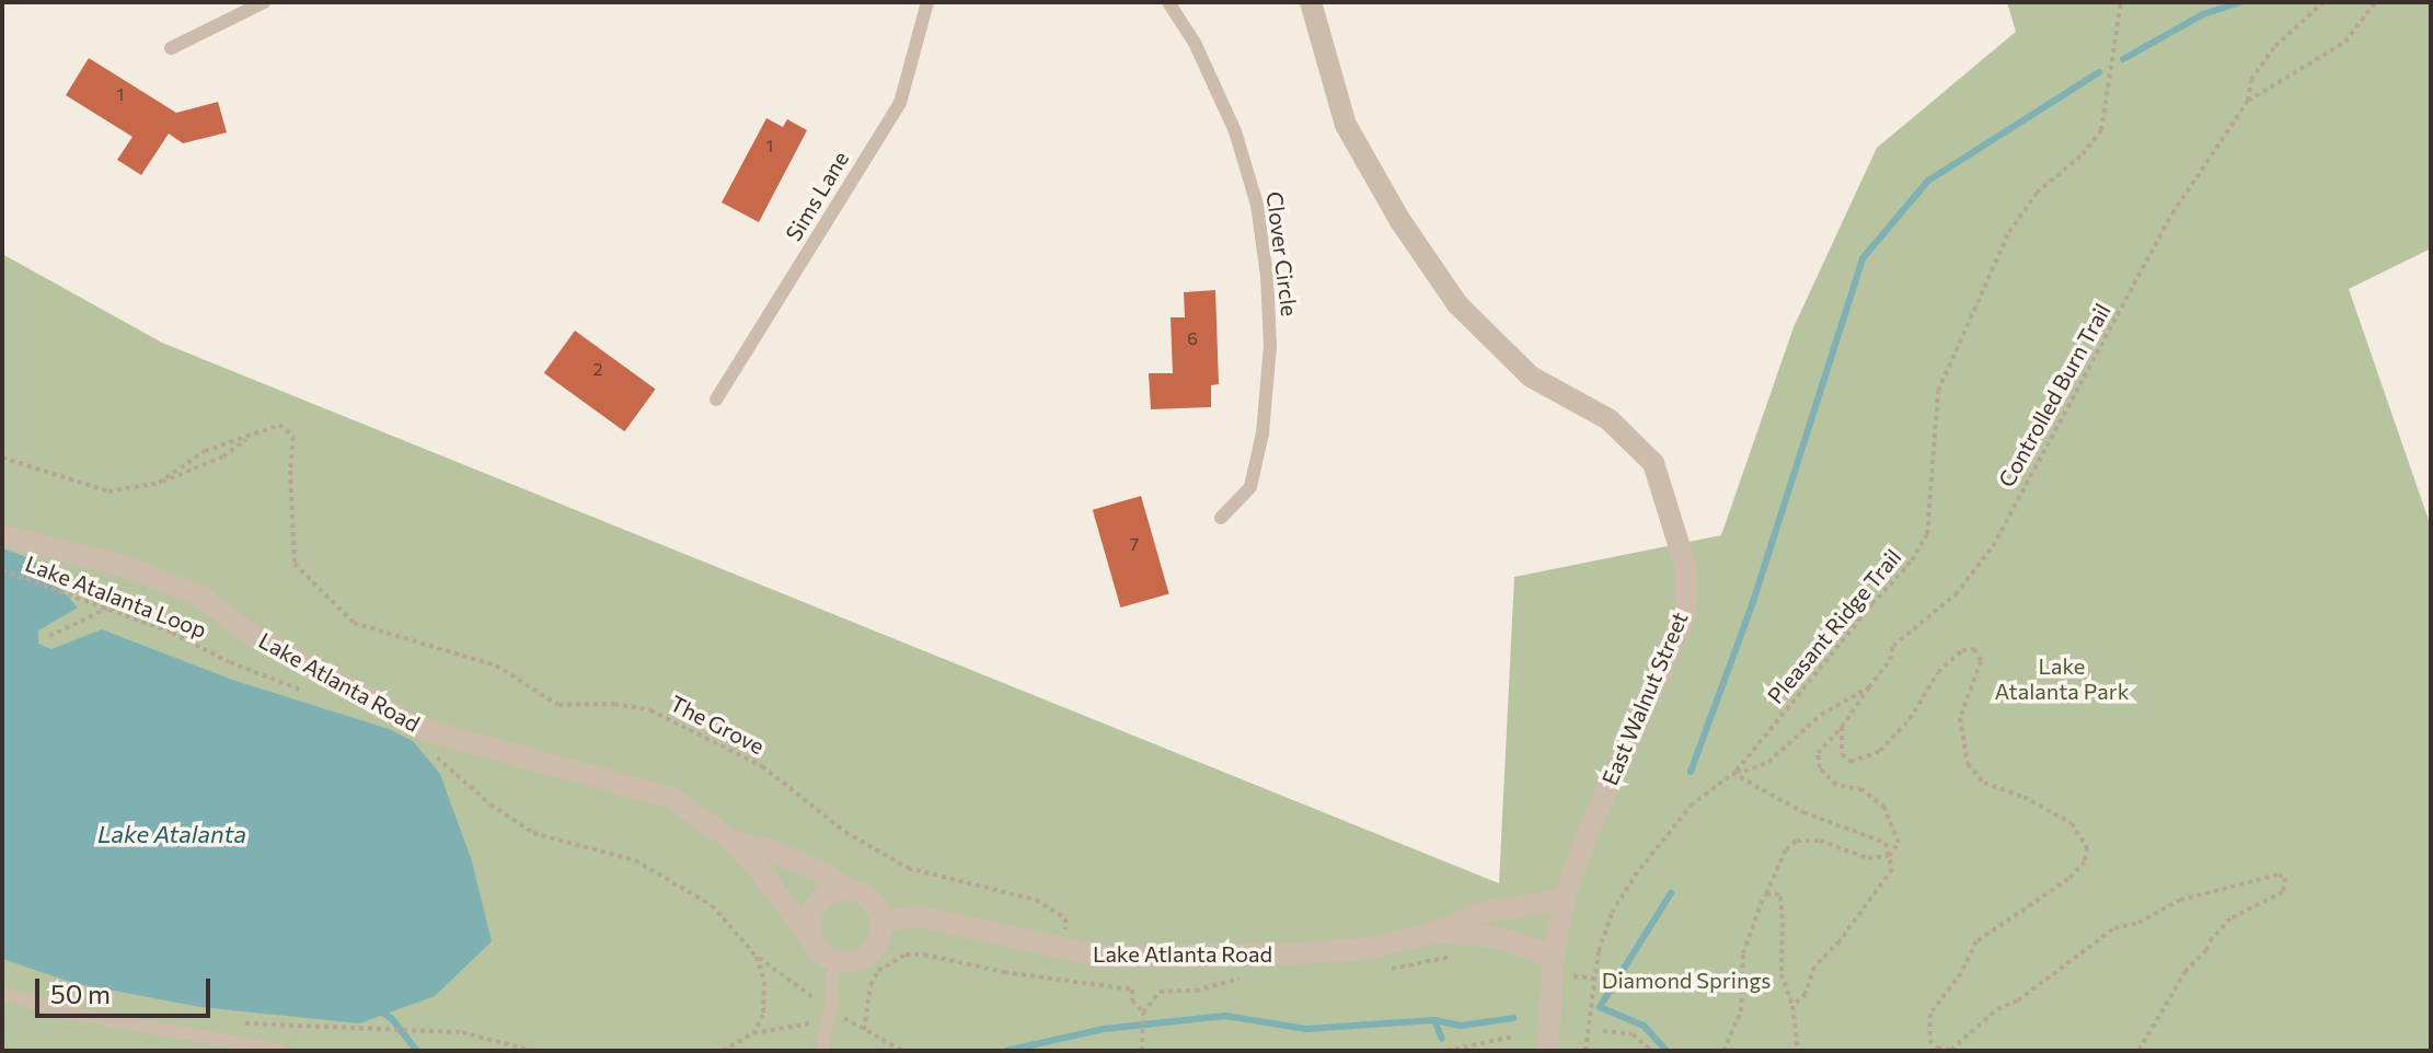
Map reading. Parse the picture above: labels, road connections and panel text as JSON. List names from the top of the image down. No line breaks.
{"streets":{"street":["Lake Atlanta Road","East Walnut Street"],"lane":["Sims Lane","Clover Circle"],"path":["Controlled Burn Trail","Lake Atalanta Loop","Pleasant Ridge Trail","The Grove"]},"crossings":[["Controlled Burn Trail","Pleasant Ridge Trail"],["Lake Atlanta Road","East Walnut Street"],["Lake Atlanta Road","The Grove"]],"water":["Lake Atalanta"],"parks":["Lake Atalanta Park","Diamond Springs"],"house_numbers":["1","1","6","2","7"],"scale_bar":"50 m"}
